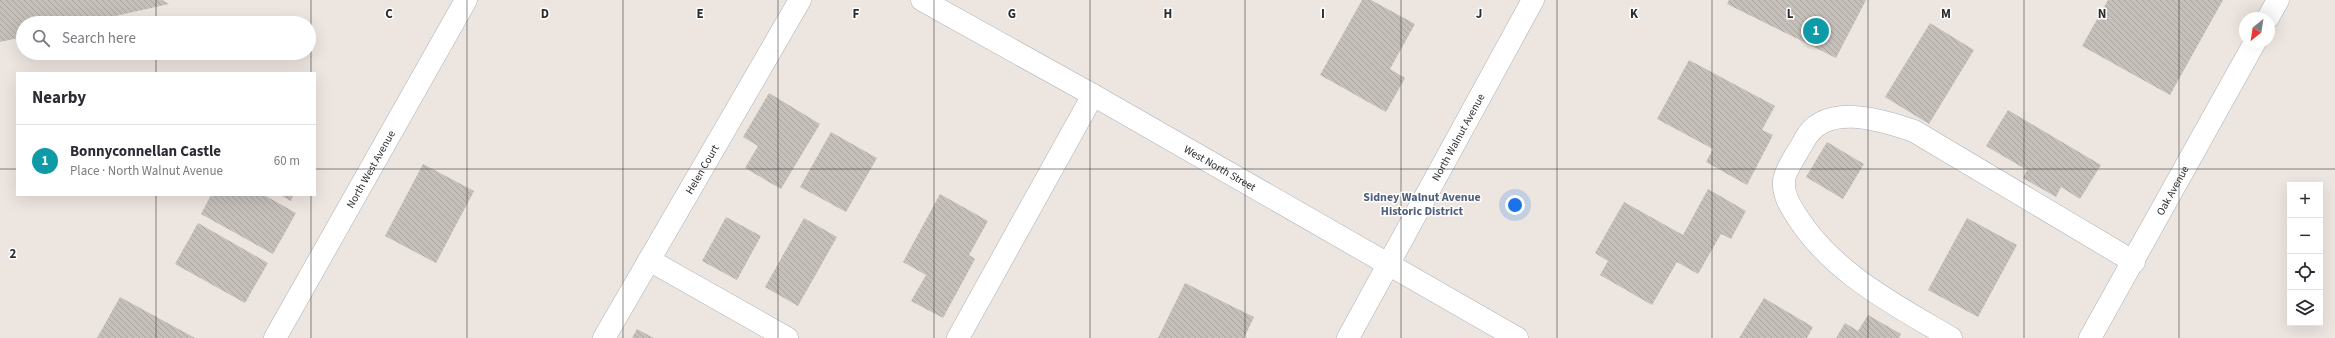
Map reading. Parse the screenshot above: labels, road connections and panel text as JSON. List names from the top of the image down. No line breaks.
{"streets":{"street":["North Walnut Avenue","West North Street","North West Avenue","Helen Court","Oak Avenue"]},"crossings":[["North Walnut Avenue","West North Street"]],"districts":["Sidney Walnut Avenue Historic District"],"north":"bottom left","page":{"pins":"1","search":"Search here","heading":"Nearby","list":[{"mark":"1","name":"Bonnyconnellan Castle","note":"Place · North Walnut Avenue","value":"60 m"}],"map_buttons":["+","−"]},"grid":{"columns":["C","D","E","F","G","H","I","J","K","L","M","N"],"rows":["2"]}}
